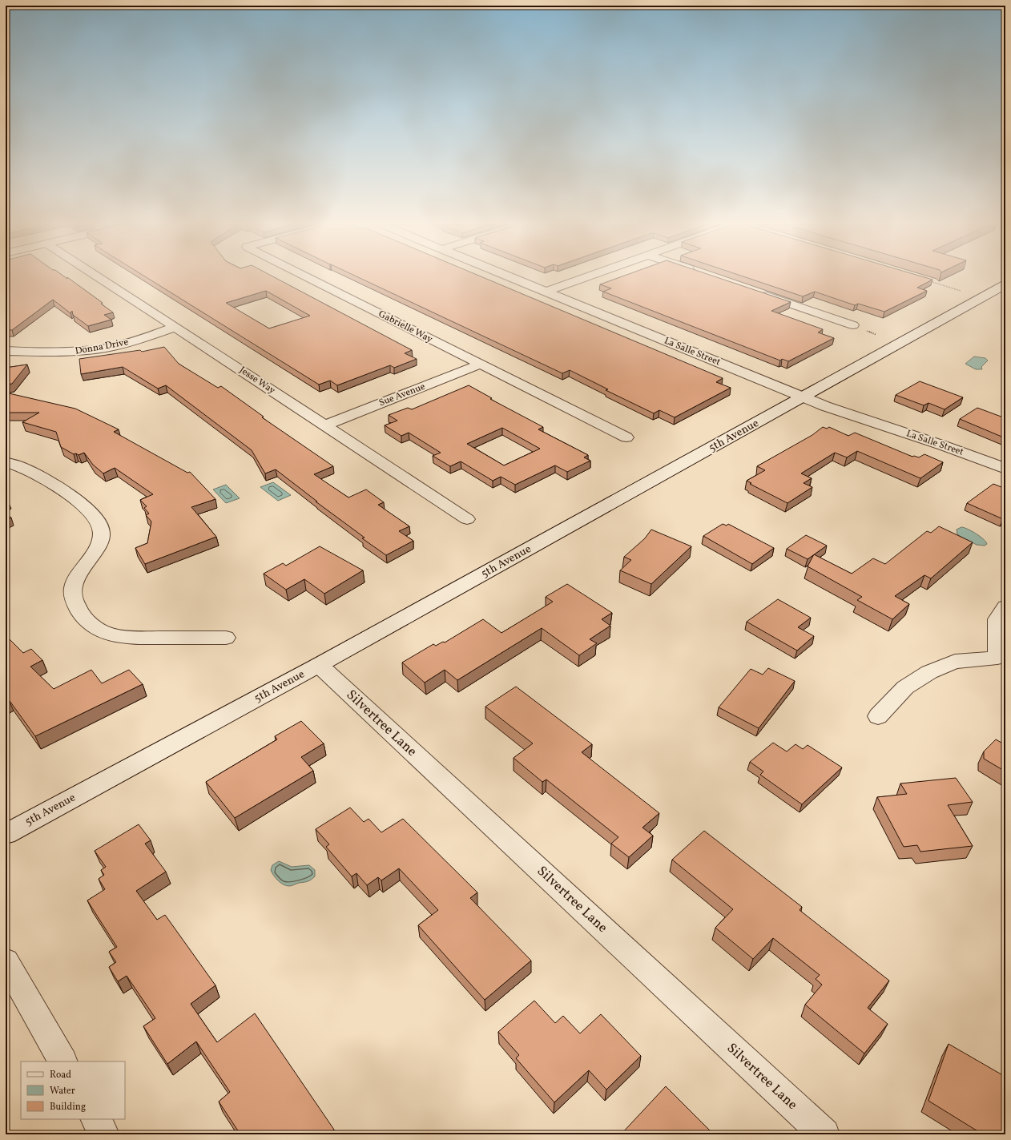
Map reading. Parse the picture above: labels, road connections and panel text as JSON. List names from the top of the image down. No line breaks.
{"streets":{"street":["Gabrielle Way","Donna Drive","La Salle Street","Jesse Way","Sue Avenue","5th Avenue","Silvertree Lane"]},"crossings":[["Gabrielle Way","Sue Avenue"],["Donna Drive","Jesse Way"],["La Salle Street","5th Avenue"],["Jesse Way","Sue Avenue"],["5th Avenue","Silvertree Lane"]],"legend":["Road","Water","Building"]}
